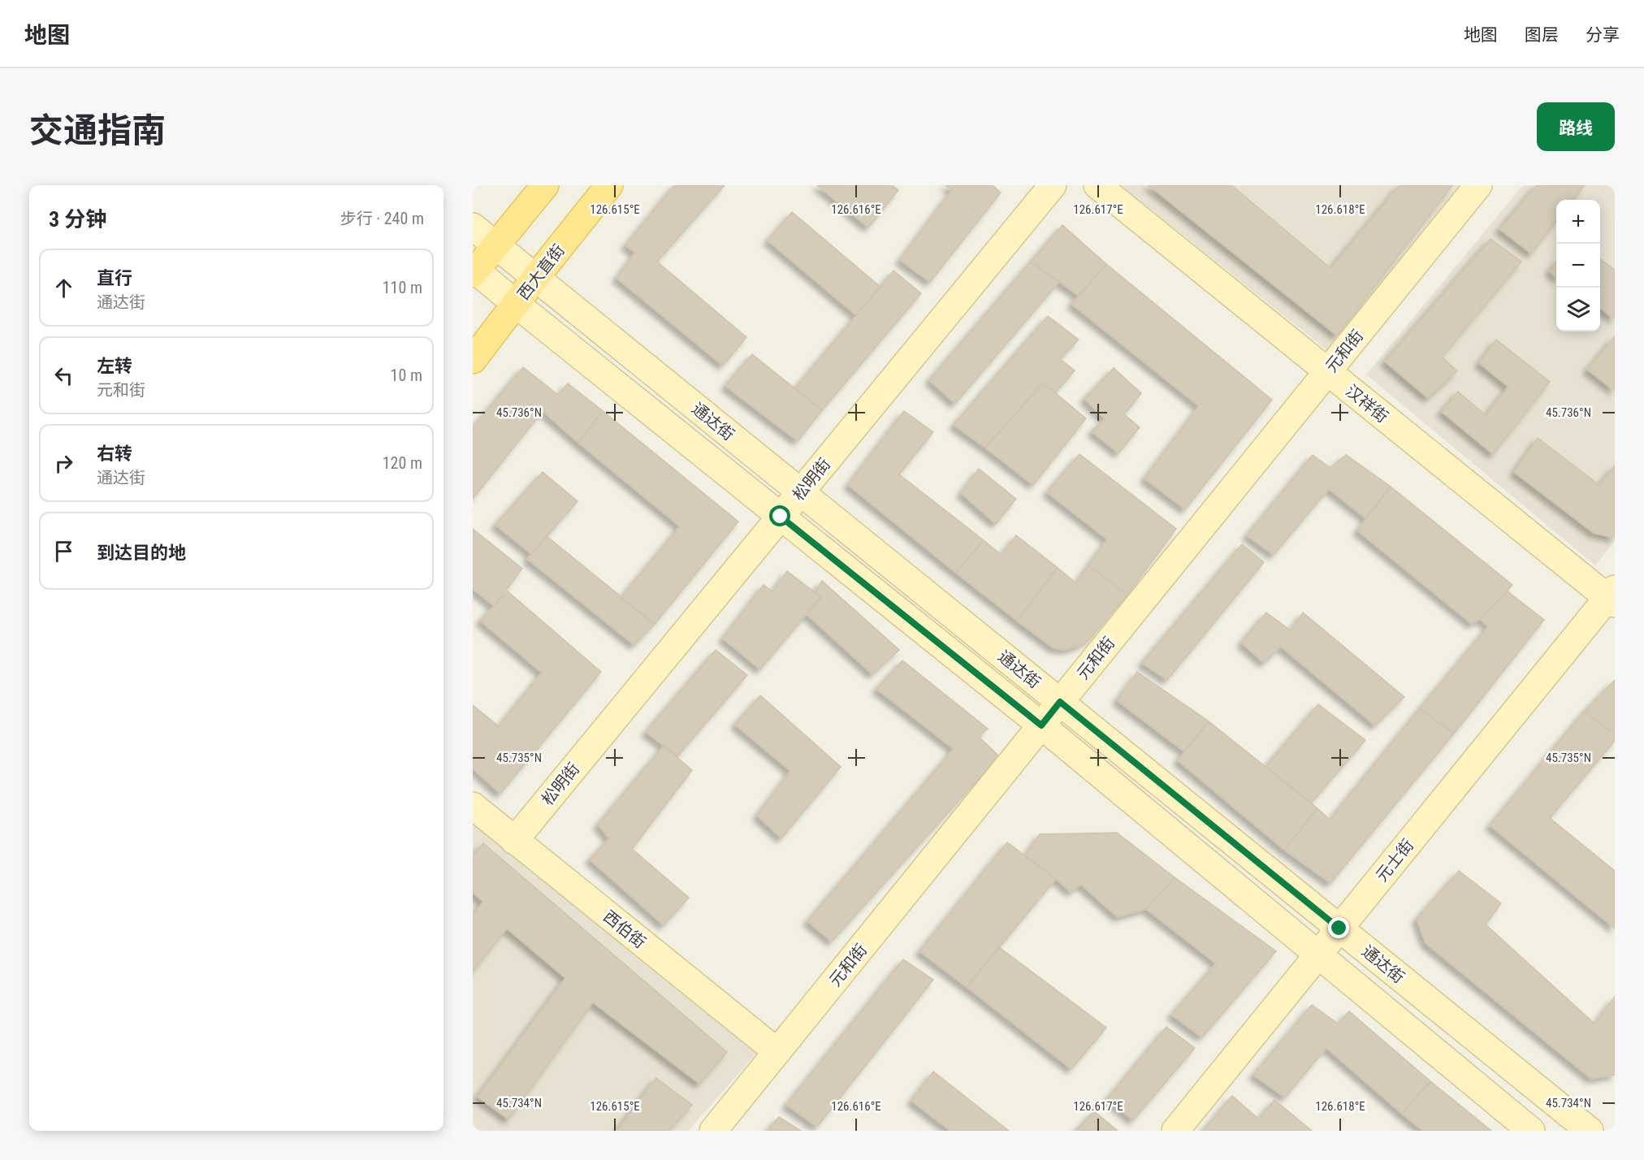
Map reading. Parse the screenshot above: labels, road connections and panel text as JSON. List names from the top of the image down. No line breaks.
{"streets":{"main road":["西大直街"],"street":["元和街","汉祥街","通达街","松明街","元士街","西伯街"]},"crossings":[["西大直街","通达街"],["元和街","汉祥街"],["元和街","通达街"],["元和街","西伯街"],["汉祥街","元士街"],["通达街","松明街"],["通达街","元士街"],["松明街","西伯街"]],"page":{"header":"地图","nav":["地图","图层","分享"],"title":"交通指南","buttons":"路线","heading":["3 分钟","步行 · 240 m"],"map_buttons":["+","−"],"list":[["直行","通达街","110 m"],["左转","元和街","10 m"],["右转","通达街","120 m"],"到达目的地"]},"coordinates":["126.615°E","126.616°E","126.617°E","126.618°E","45.736°N","45.735°N","45.734°N"]}
